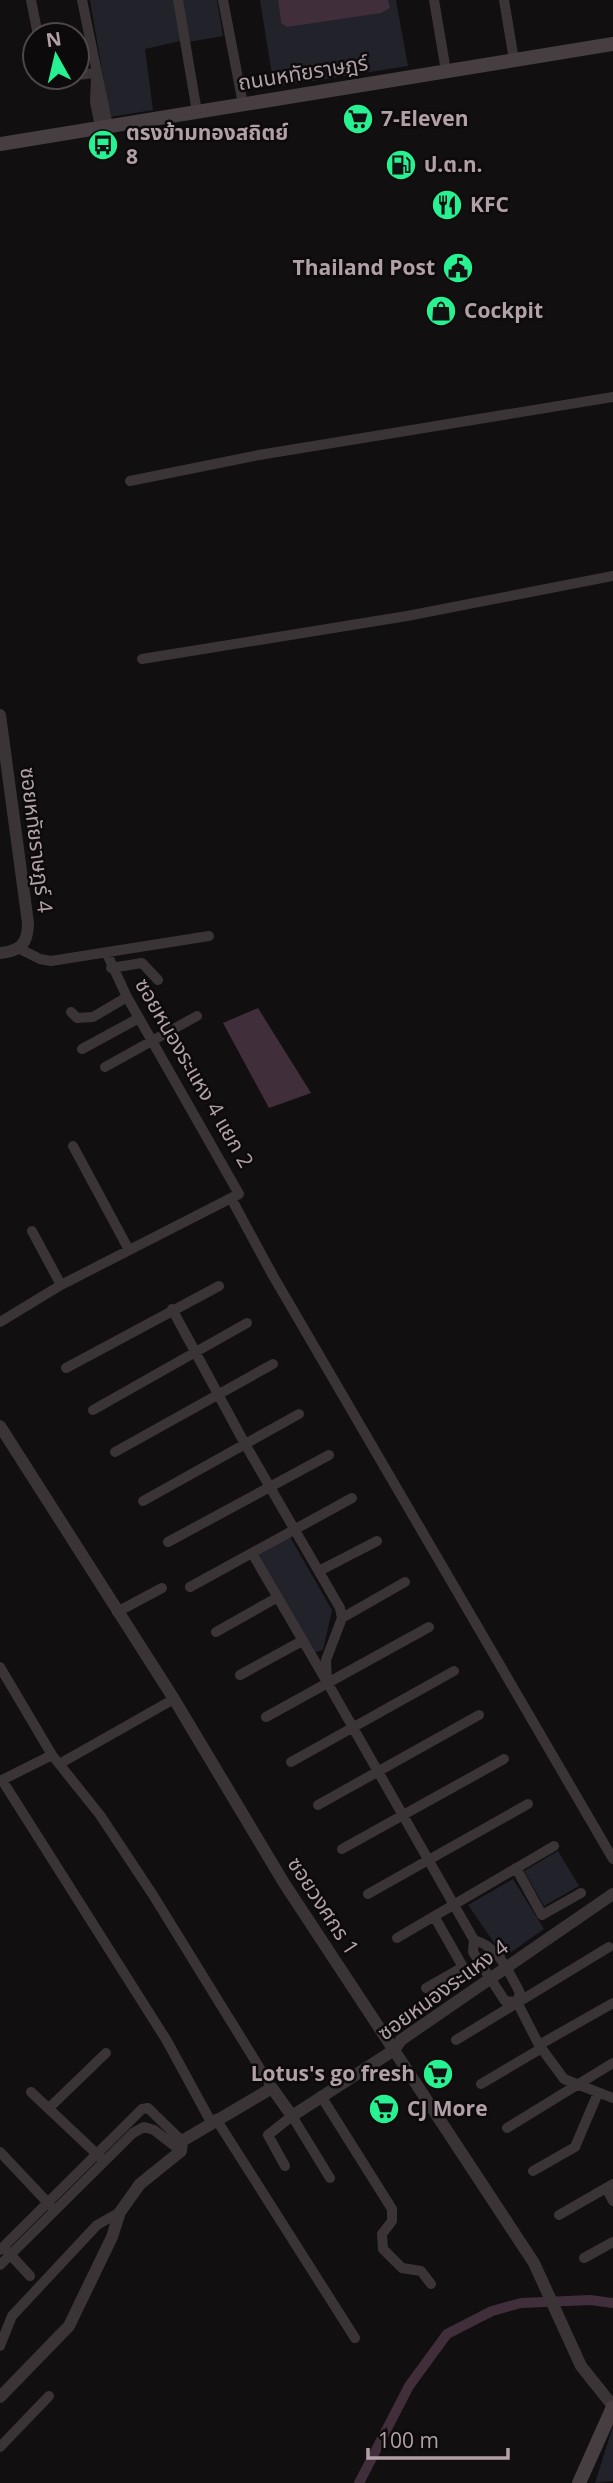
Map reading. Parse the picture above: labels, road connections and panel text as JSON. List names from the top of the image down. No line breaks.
{"streets":{"main road":["ถนนหทัยราษฎร์"],"street":["ซอยหทัยราษฎร์ 4","ซอยหนองระแหง 4 แยก 2","ซอยวงศกร 1","ซอยหนองระแหง 4"]},"crossings":[["ซอยหทัยราษฎร์ 4","ซอยหนองระแหง 4 แยก 2"],["ซอยวงศกร 1","ซอยหนองระแหง 4"]],"places":{"supermarket":["7-Eleven","Lotus's go fresh","CJ More"],"bus stop":["ตรงข้ามทองสถิตย์ 8"],"fuel station":["ป.ต.ท."],"restaurant":["KFC"],"public building":["Thailand Post"],"shop":["Cockpit"]},"scale_bar":"100 m","north":"top"}
